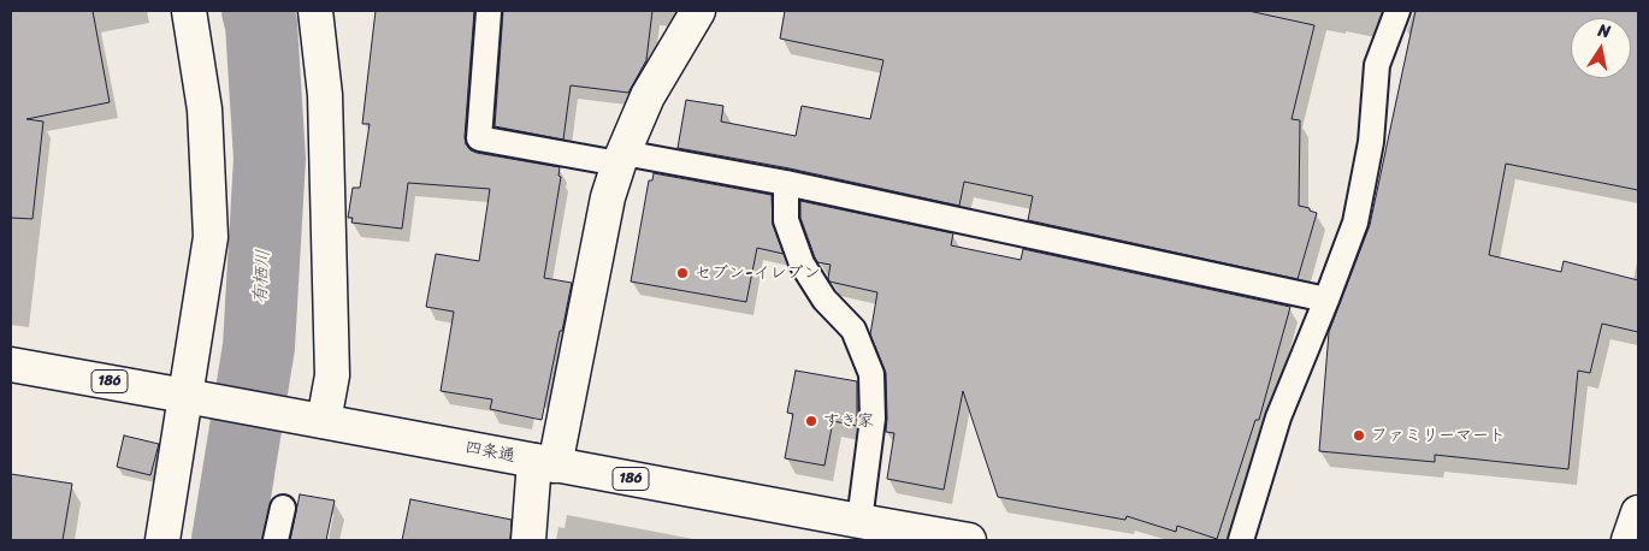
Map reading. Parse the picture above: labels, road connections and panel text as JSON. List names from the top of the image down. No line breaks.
{"streets":{"street":["186","四条通"]},"water":["有栖川"],"places":["セブン-イレブン","すき家","ファミリーマート"],"north":"top"}
